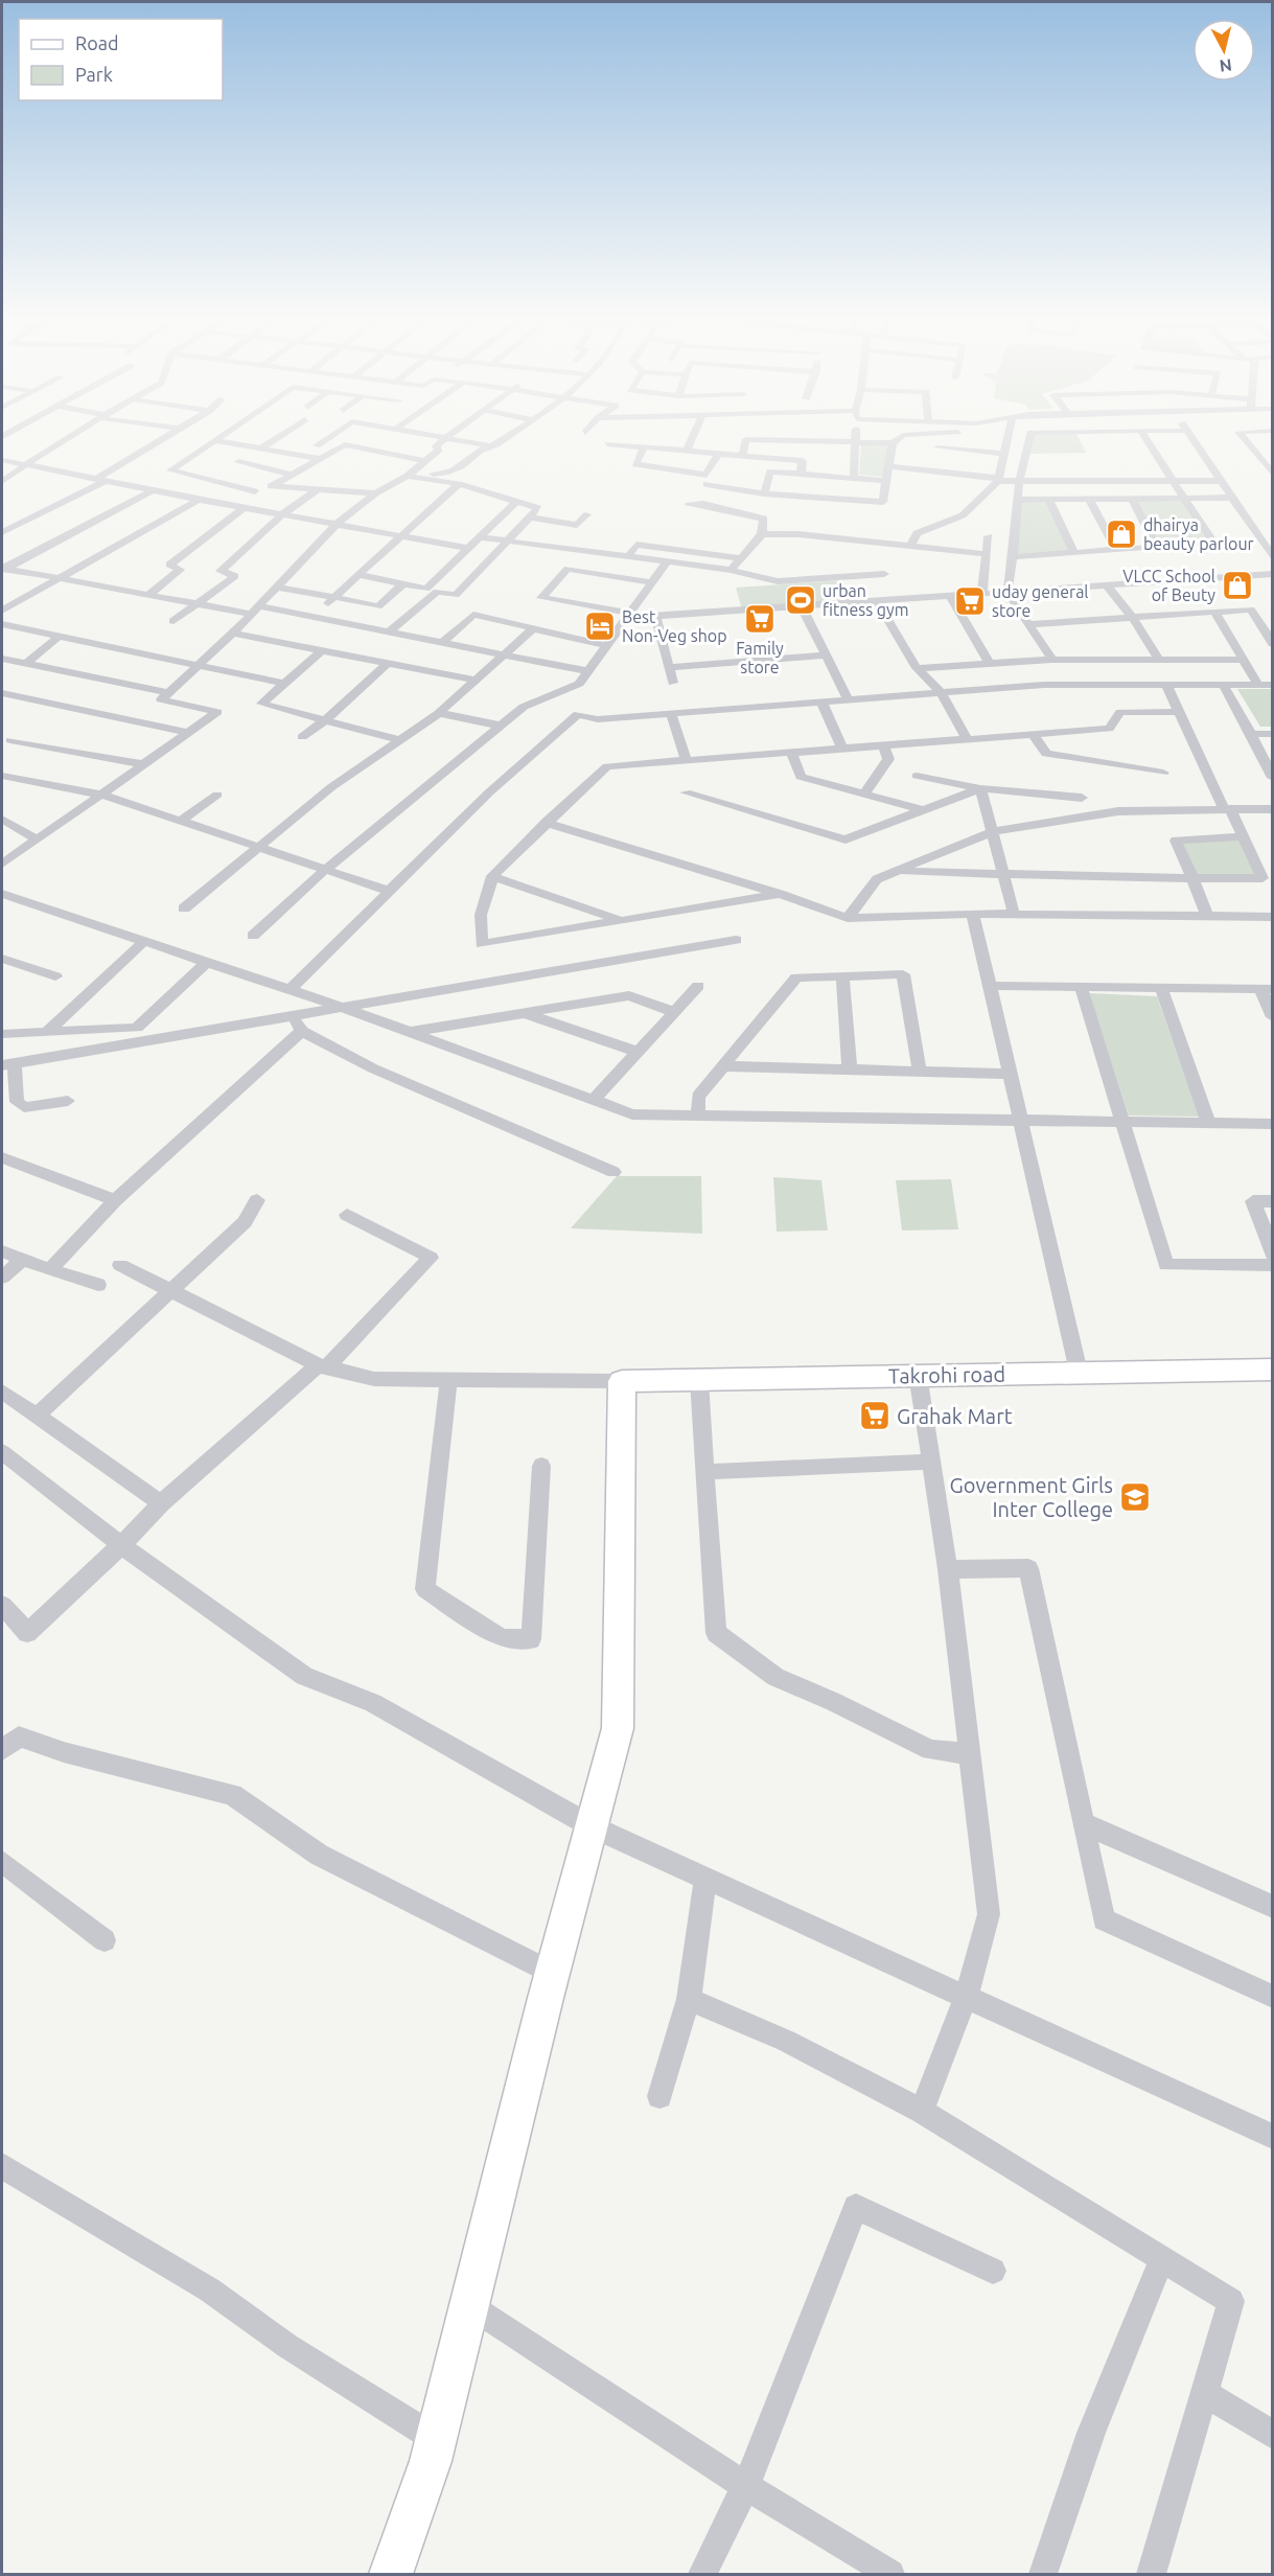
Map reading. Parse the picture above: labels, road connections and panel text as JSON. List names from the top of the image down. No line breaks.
{"streets":{"street":["Takrohi road"]},"places":{"shop":["dhairya beauty parlour","VLCC School of Beuty"],"sports":["urban fitness gym"],"supermarket":["uday general store","Family store","Grahak Mart"],"hotel":["Best Non-Veg shop"],"school or university":["Government Girls Inter College"]},"legend":["Road","Park"],"north":"bottom"}
